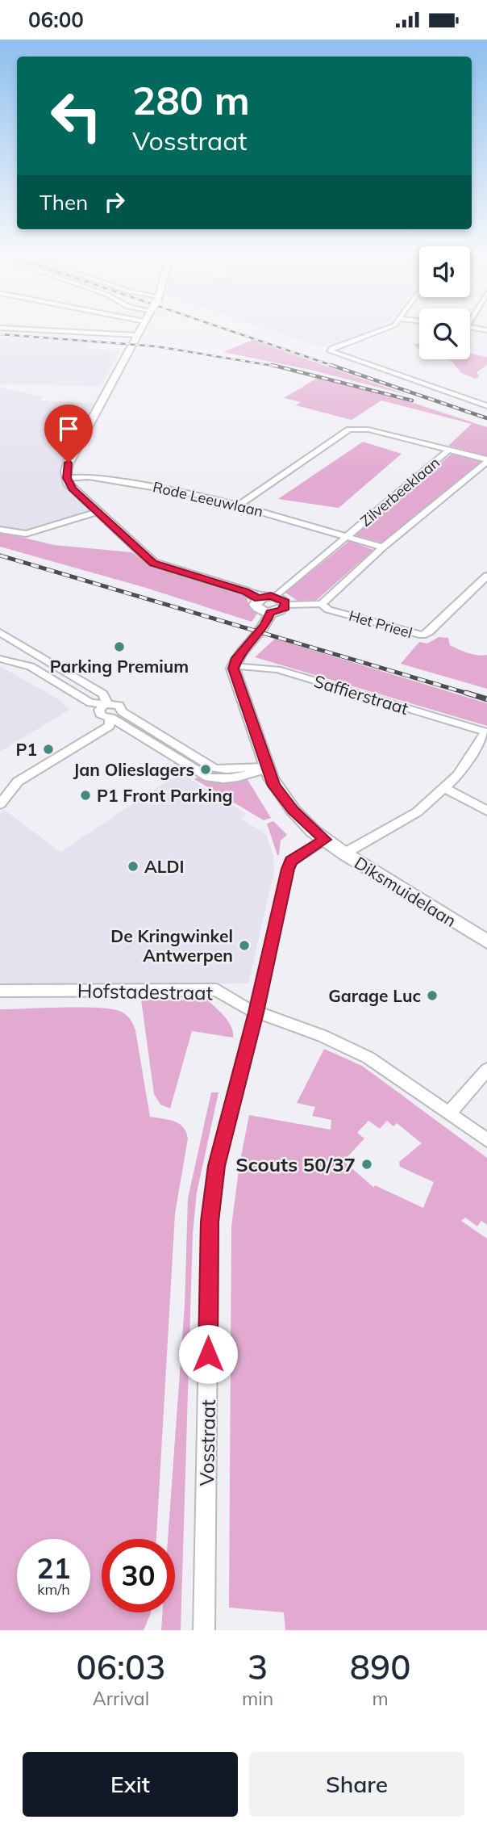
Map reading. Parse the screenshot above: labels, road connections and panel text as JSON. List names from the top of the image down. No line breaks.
{"streets":{"street":["Zilverbeeklaan","Rode Leeuwlaan","Het Prieel","Saffierstraat","Diksmuidelaan","Hofstadestraat","Vosstraat"]},"crossings":[["Zilverbeeklaan","Rode Leeuwlaan"],["Zilverbeeklaan","Het Prieel"],["Diksmuidelaan","Vosstraat"],["Hofstadestraat","Vosstraat"]],"places":["Parking Premium","P1","Jan Olieslagers","P1 Front Parking","ALDI","De Kringwinkel Antwerpen","Garage Luc","Scouts 50/37"],"page":{"status":"06:00","turn":["280 m","Vosstraat"],"then":"Then","speed":"21 km/h","limit":"30","eta":["06:03","Arrival","3","min","890","m"],"buttons":["Exit","Share"]}}
